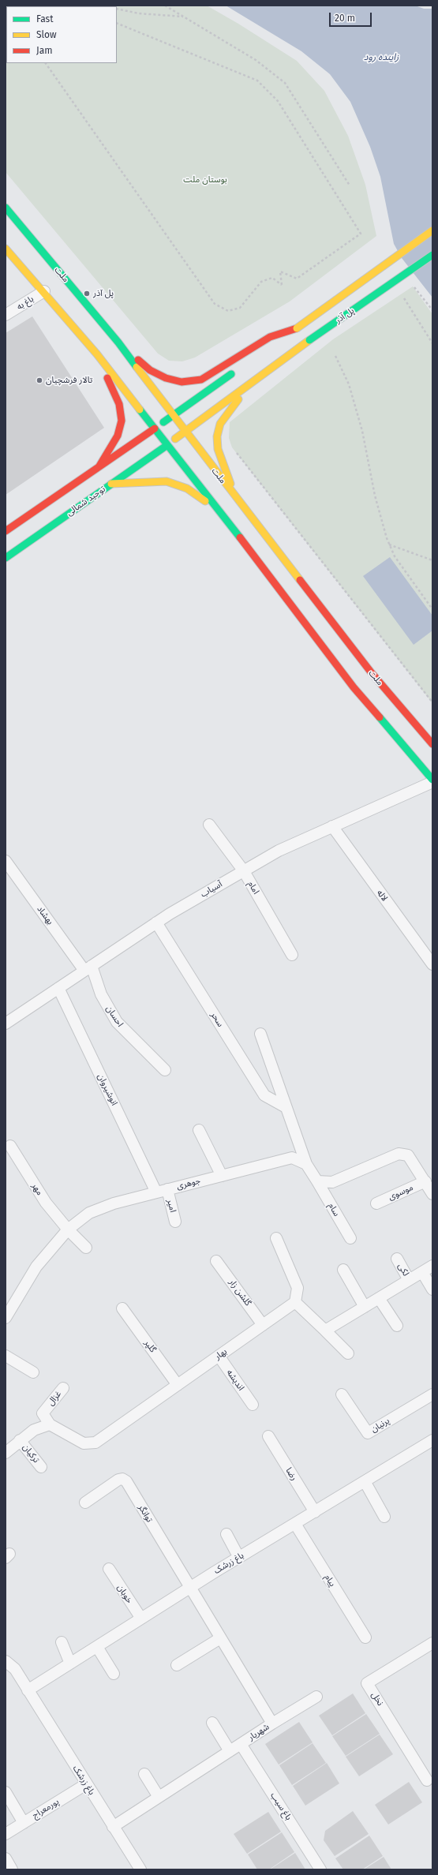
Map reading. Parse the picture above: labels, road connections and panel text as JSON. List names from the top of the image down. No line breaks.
{"streets":{"main road":["ملت","پل آذر","توحید شمالی"],"street":["باغ به","امام","آسیاب","لاله","بهشاد","احسان","سحر","انوشیروان","جوهری","مهر","موسوی","امیر","سام","لکی","گلشن زار","گلپر","بهار","اندیشه","غزال","پرنیان","ترکیان","رضا","توانگر","باغ زرشک","پیام","خوبان","نخل","شهریار","باغ سیب","پورمعراج"]},"crossings":[["ملت","پل آذر"],["پل آذر","توحید شمالی"],["امام","آسیاب"],["آسیاب","لاله"],["آسیاب","بهشاد"],["آسیاب","احسان"],["آسیاب","سحر"],["آسیاب","انوشیروان"],["بهشاد","احسان"],["انوشیروان","جوهری"],["جوهری","مهر"],["جوهری","امیر"],["گلشن زار","بهار"],["گلپر","بهار"],["بهار","اندیشه"],["بهار","غزال"],["رضا","باغ زرشک"],["توانگر","باغ زرشک"],["توانگر","شهریار"],["باغ زرشک","پیام"],["باغ زرشک","خوبان"],["باغ زرشک","شهریار"],["باغ زرشک","پورمعراج"],["شهریار","باغ سیب"]],"water":["زاینده رود"],"parks":["بوستان ملت"],"places":["پل آذر","تالار فرشچیان"],"legend":["Fast","Slow","Jam"],"scale_bar":"20 m"}
